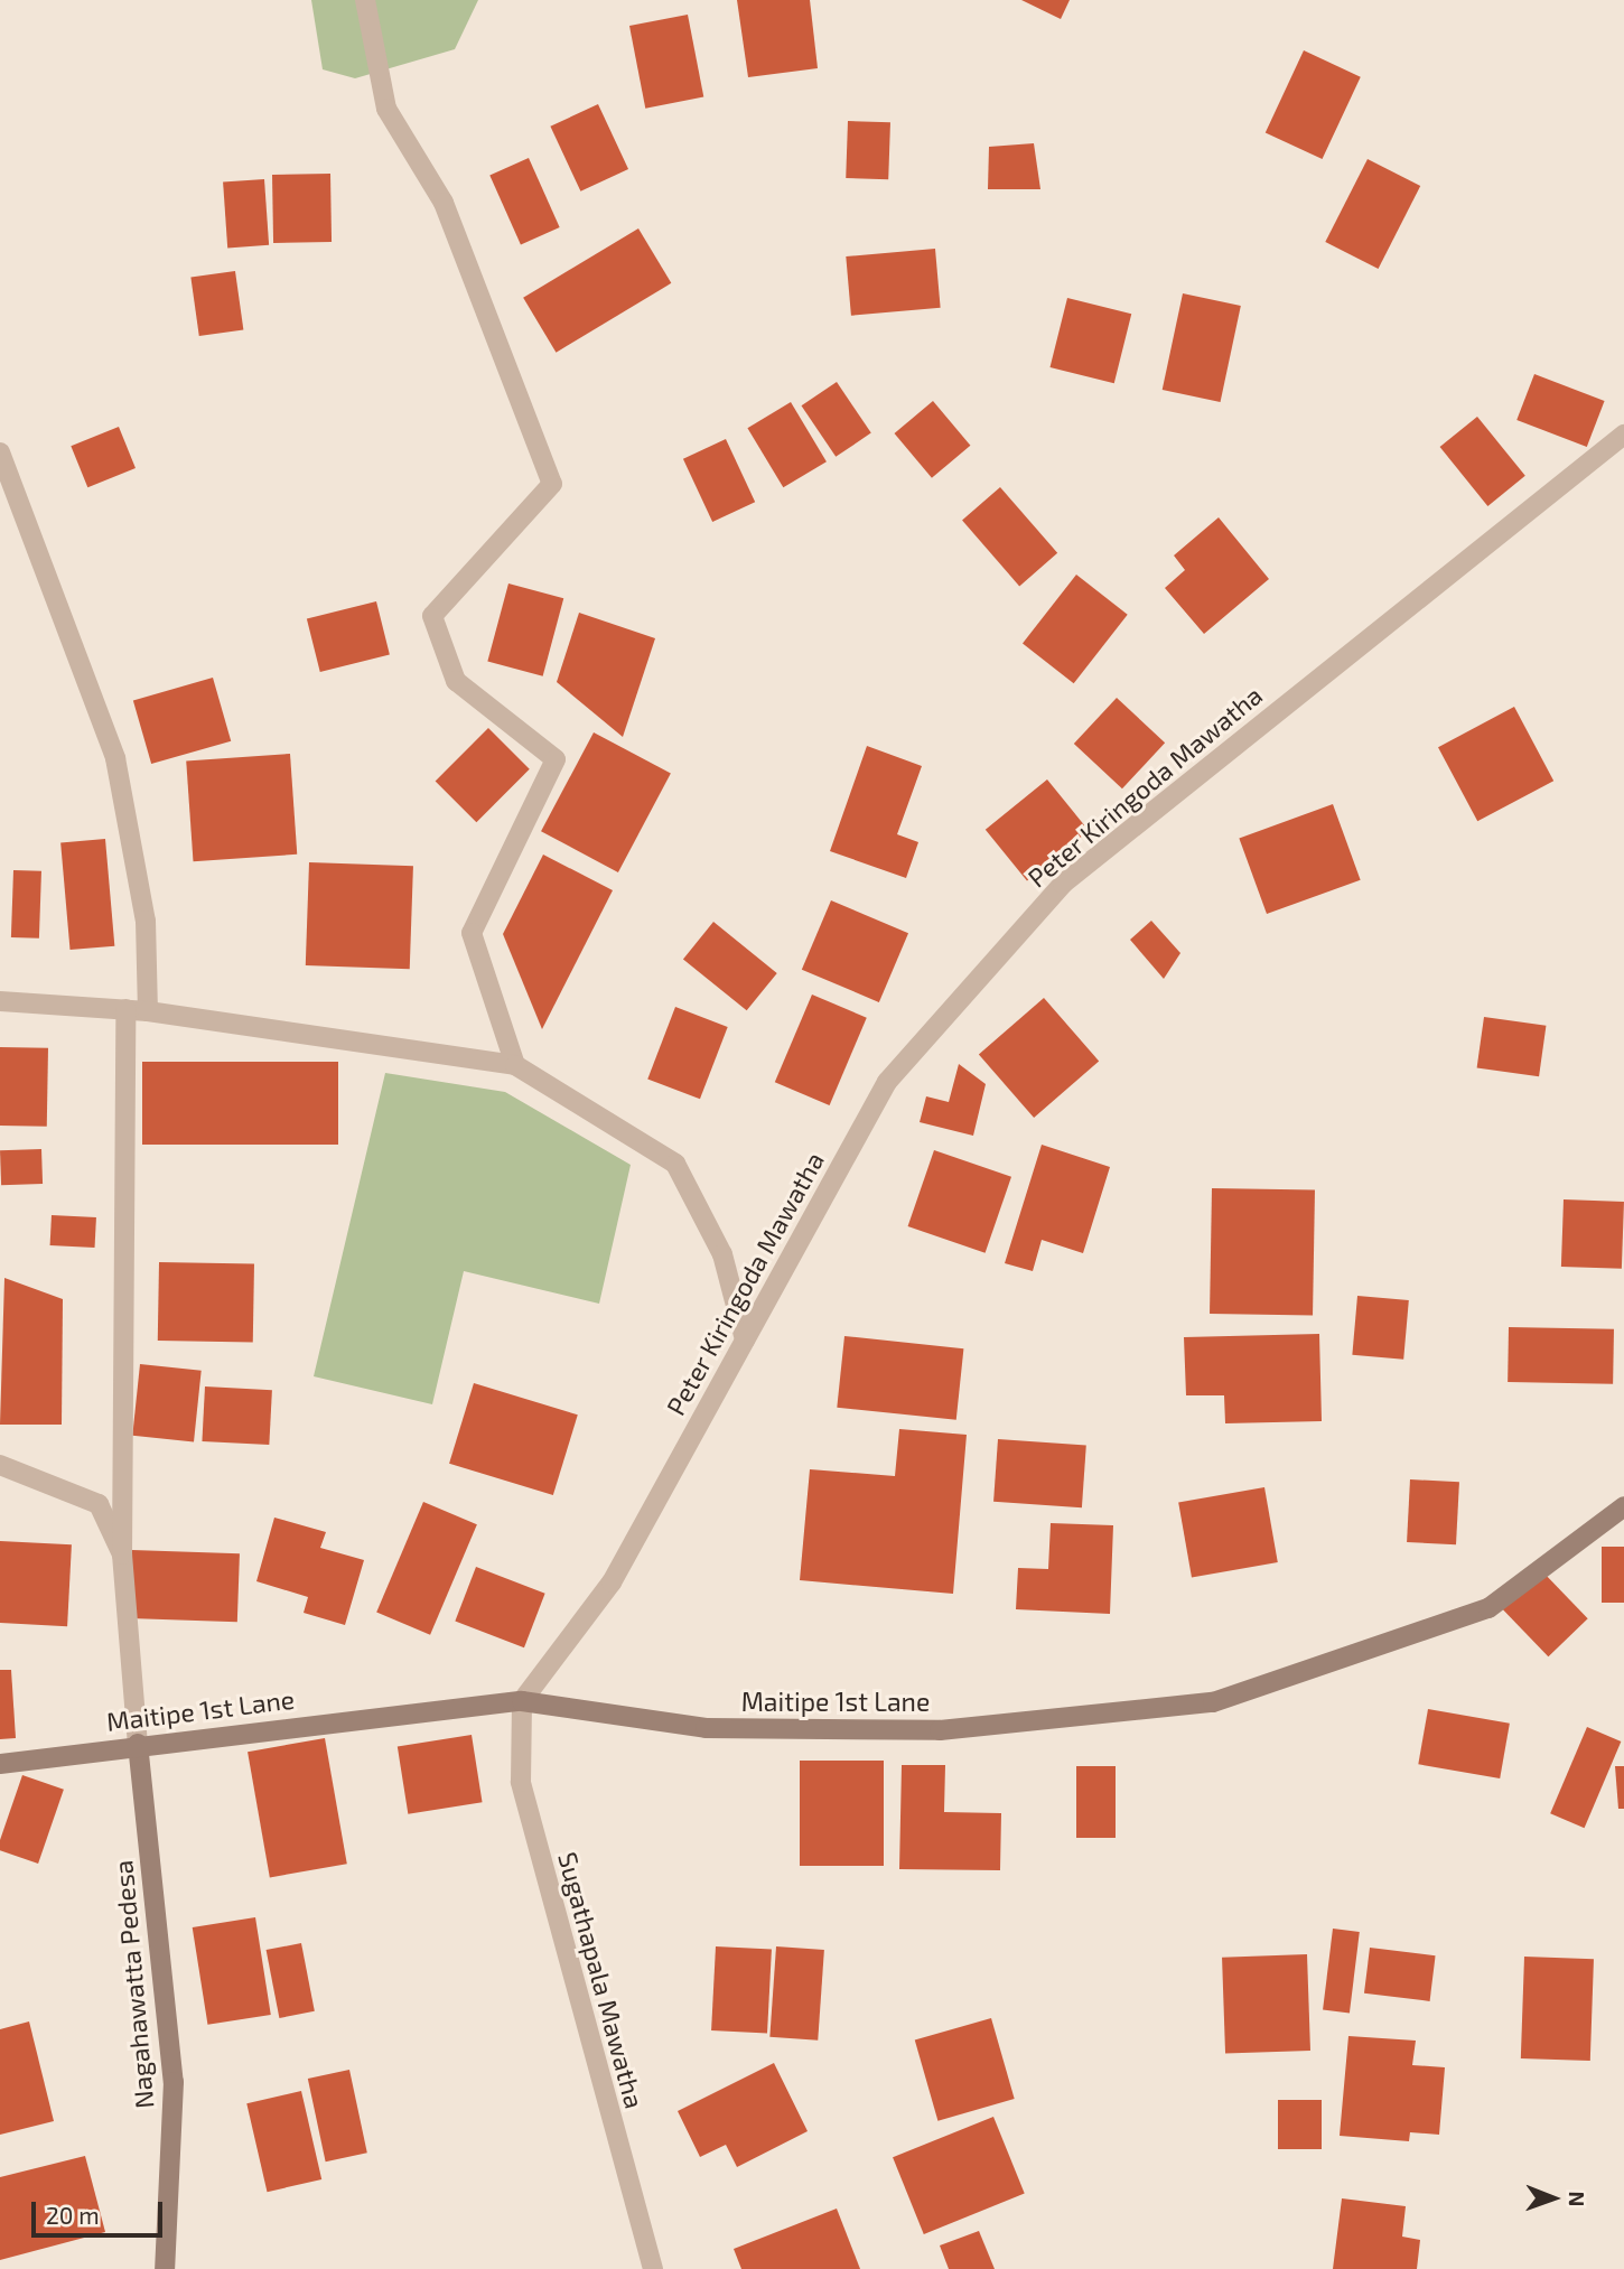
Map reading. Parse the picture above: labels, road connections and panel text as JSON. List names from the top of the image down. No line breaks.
{"streets":{"street":["Peter Kiringoda Mawatha","Maitipe 1st Lane","Sugathapala Mawatha","Nagahawatta Pedesa"]},"crossings":[["Peter Kiringoda Mawatha","Maitipe 1st Lane"],["Peter Kiringoda Mawatha","Sugathapala Mawatha"],["Maitipe 1st Lane","Sugathapala Mawatha"],["Maitipe 1st Lane","Nagahawatta Pedesa"]],"scale_bar":"20 m","north":"right"}
